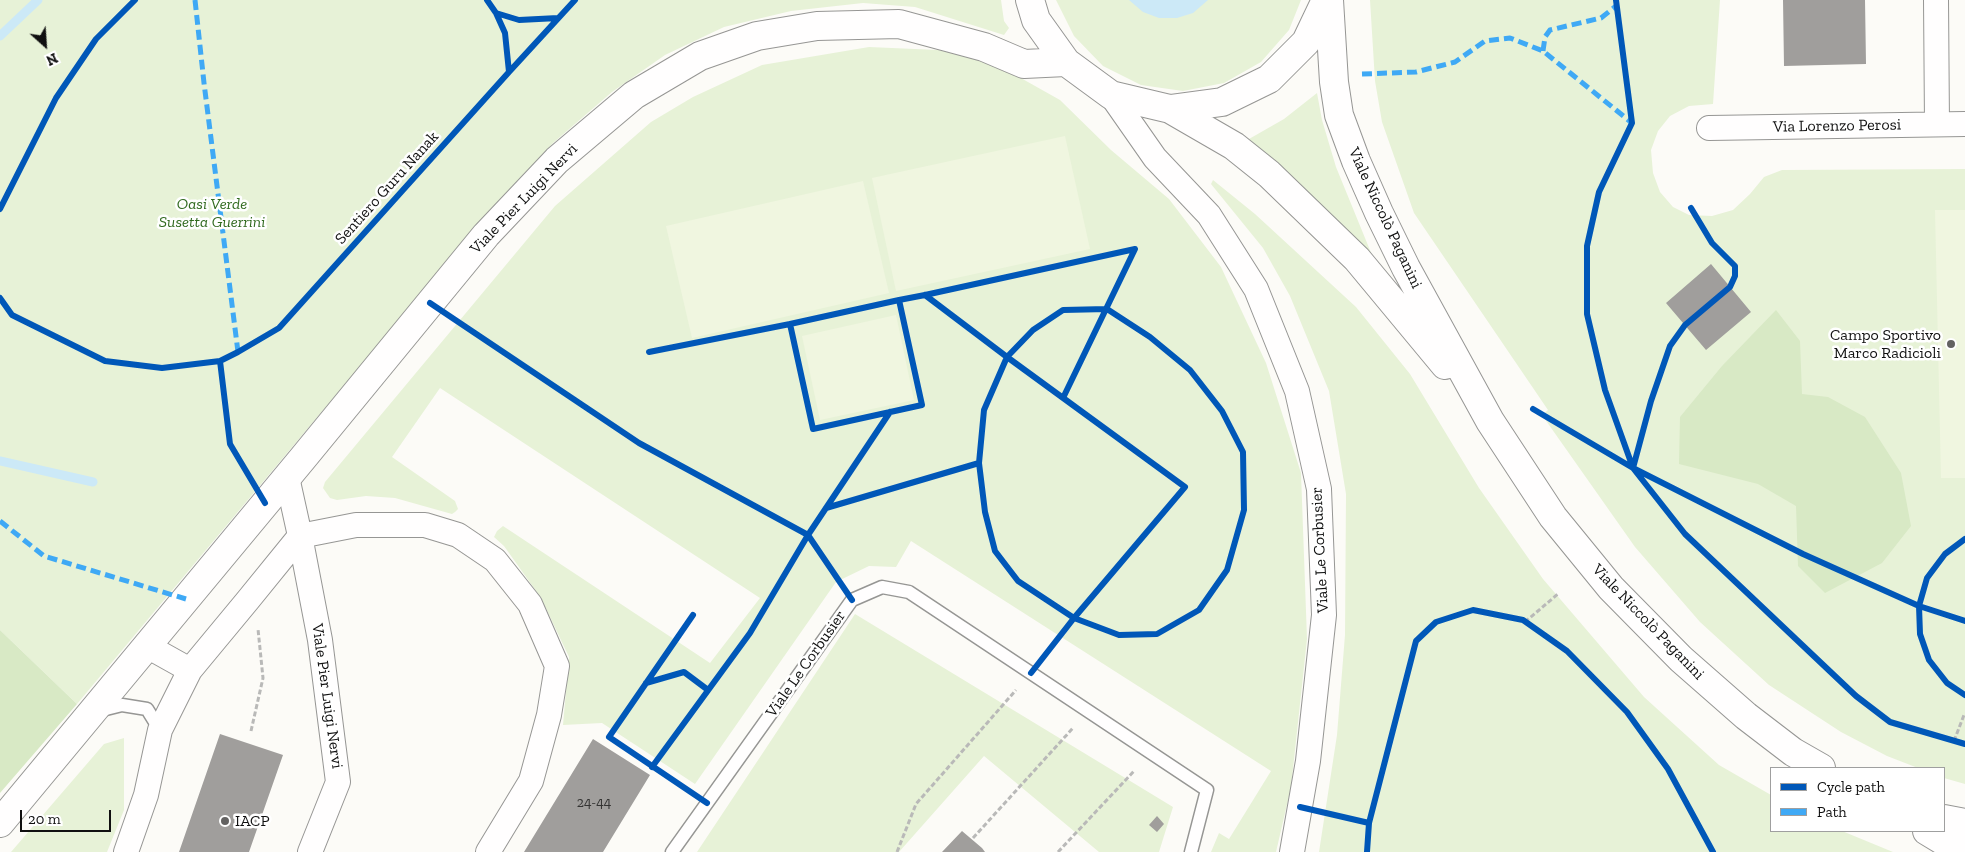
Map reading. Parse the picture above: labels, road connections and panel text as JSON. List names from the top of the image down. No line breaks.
{"streets":{"street":["Via Lorenzo Perosi","Viale Pier Luigi Nervi","Viale Niccolò Paganini","Viale Le Corbusier"],"cycle path":["Sentiero Guru Nanak"]},"parks":["Oasi Verde Susetta Guerrini"],"places":["Campo Sportivo Marco Radicioli","IACP"],"house_numbers":["24-44"],"legend":["Cycle path","Path"],"scale_bar":"20 m","north":"bottom right"}
